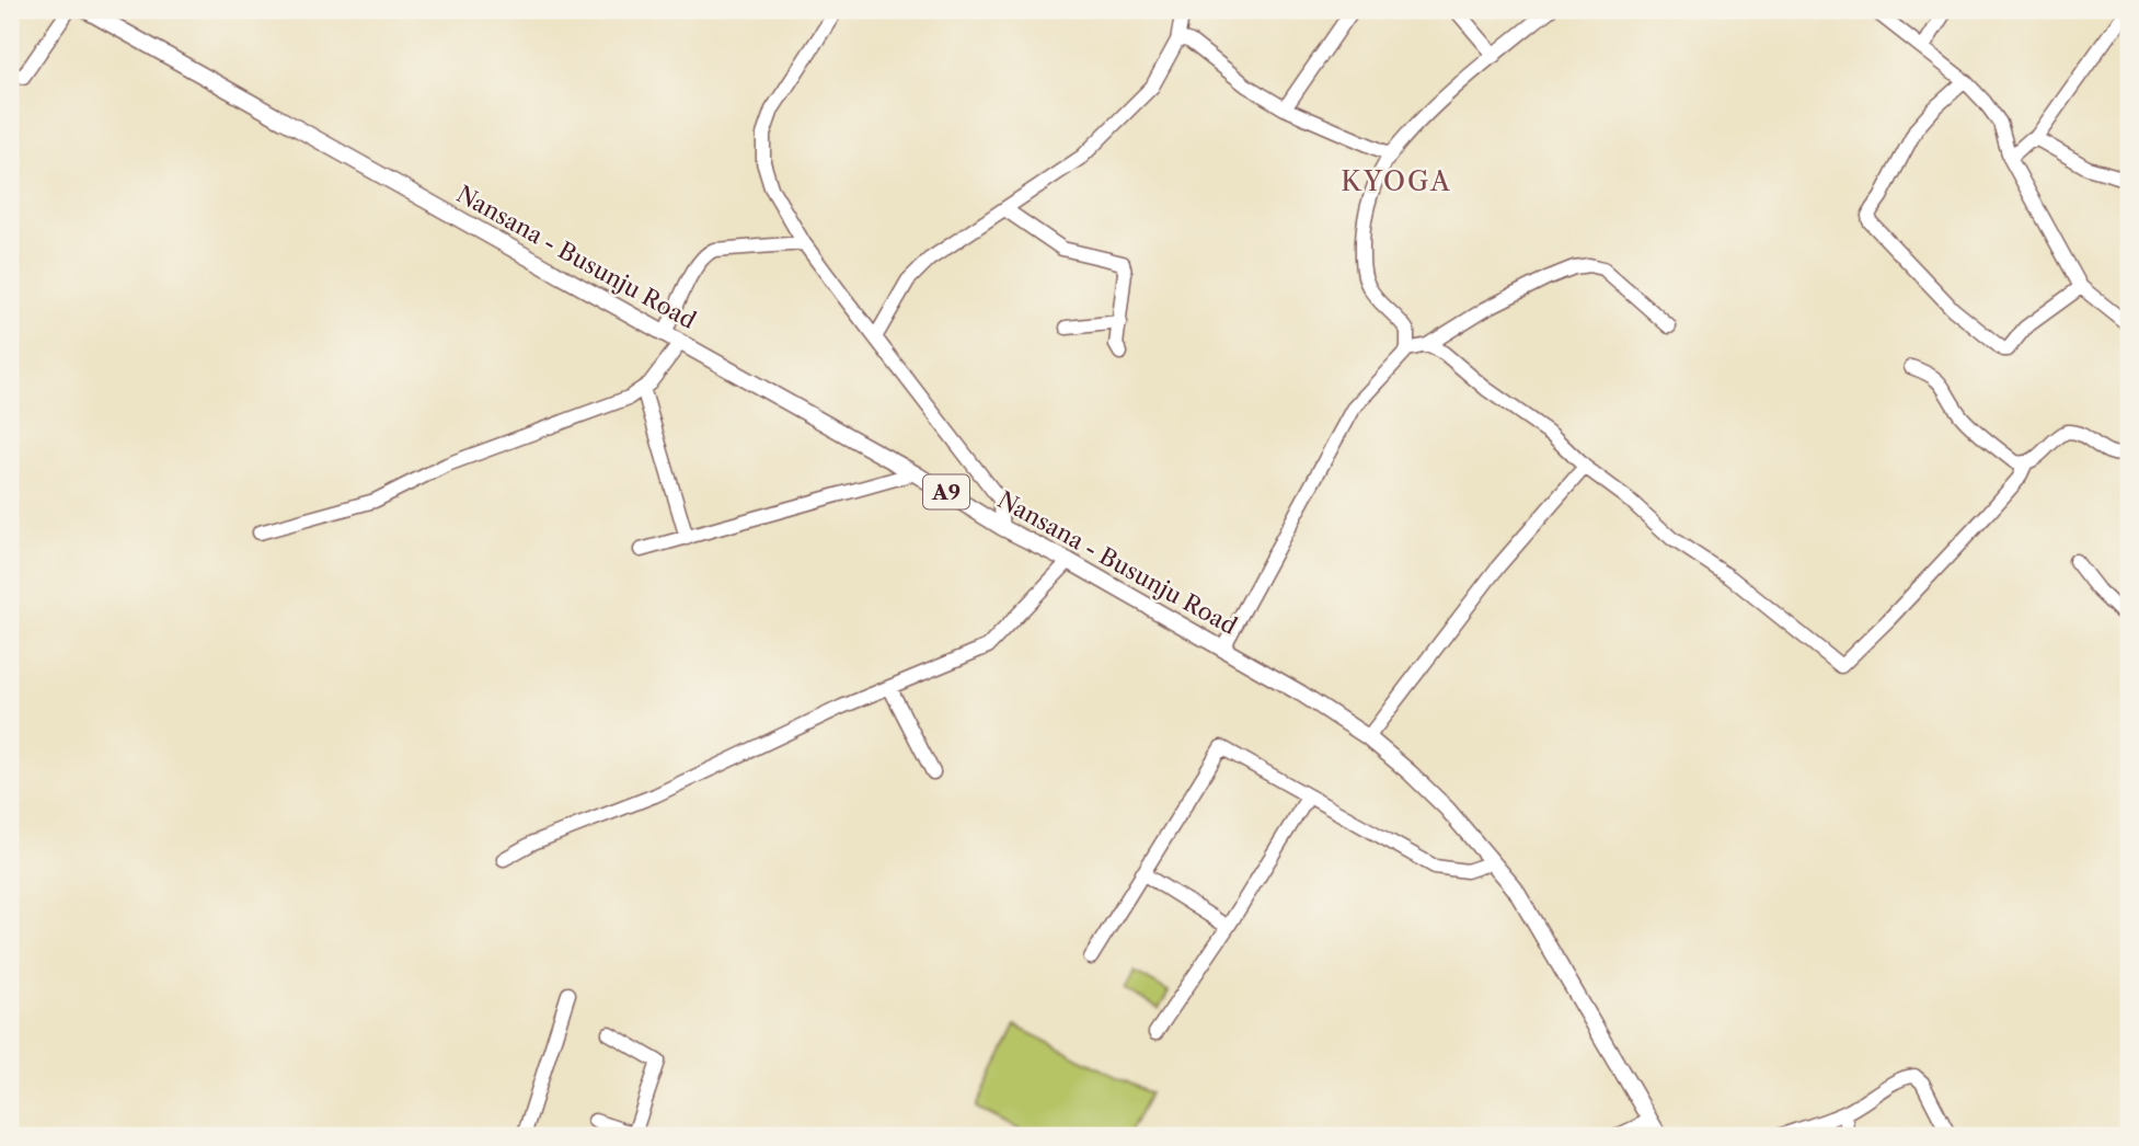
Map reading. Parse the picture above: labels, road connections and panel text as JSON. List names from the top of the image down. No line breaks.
{"streets":{"main road":["Nansana - Busunju Road","A9"]},"districts":["KYOGA"]}
